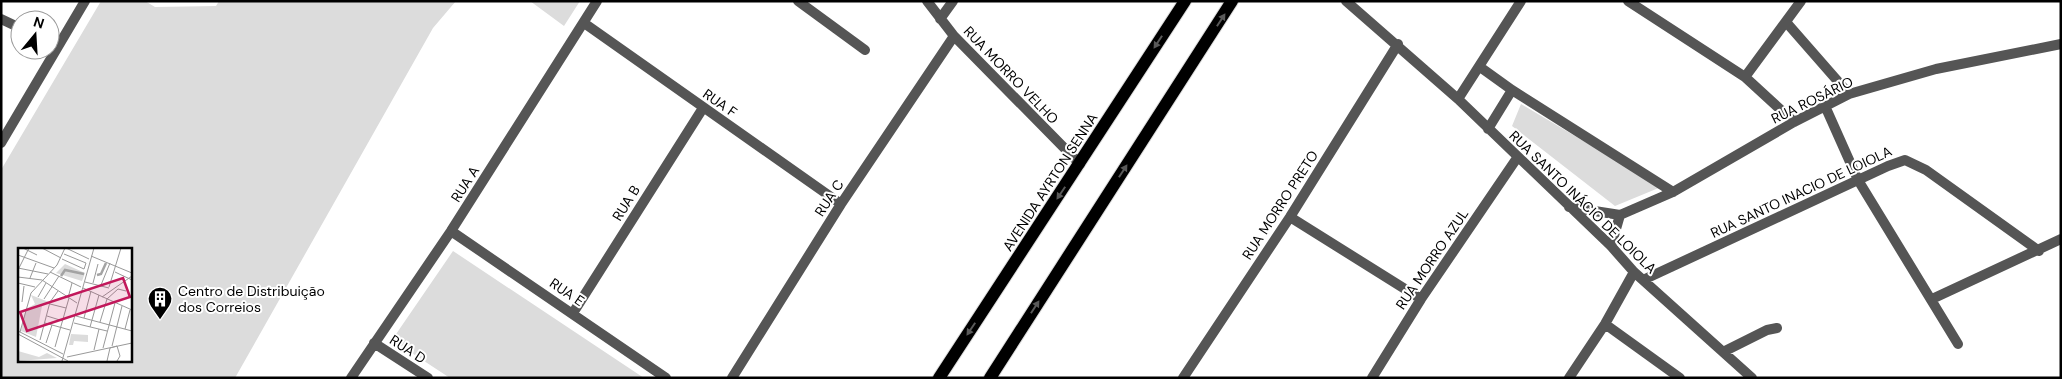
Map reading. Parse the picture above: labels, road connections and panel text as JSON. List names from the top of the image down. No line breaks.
{"streets":{"main road":["AVENIDA AYRTON SENNA"],"street":["RUA MORRO VELHO","RUA ROSÁRIO","RUA F","RUA A","RUA SANTO INACIO DE LOIOLA","RUA C","RUA SANTO INÁCIO DE LOIOLA","RUA B","RUA MORRO PRETO","RUA MORRO AZUL","RUA E","RUA D"]},"crossings":[["RUA MORRO VELHO","AVENIDA AYRTON SENNA"],["RUA MORRO VELHO","RUA C"],["RUA F","RUA A"],["RUA F","RUA C"],["RUA F","RUA B"],["RUA A","RUA E"],["RUA A","RUA D"],["RUA SANTO INACIO DE LOIOLA","RUA SANTO INÁCIO DE LOIOLA"],["RUA SANTO INÁCIO DE LOIOLA","RUA MORRO PRETO"],["RUA SANTO INÁCIO DE LOIOLA","RUA MORRO AZUL"],["RUA B","RUA E"]],"places":{"building":["Centro de Distribuição dos Correios"]},"north":"top"}
